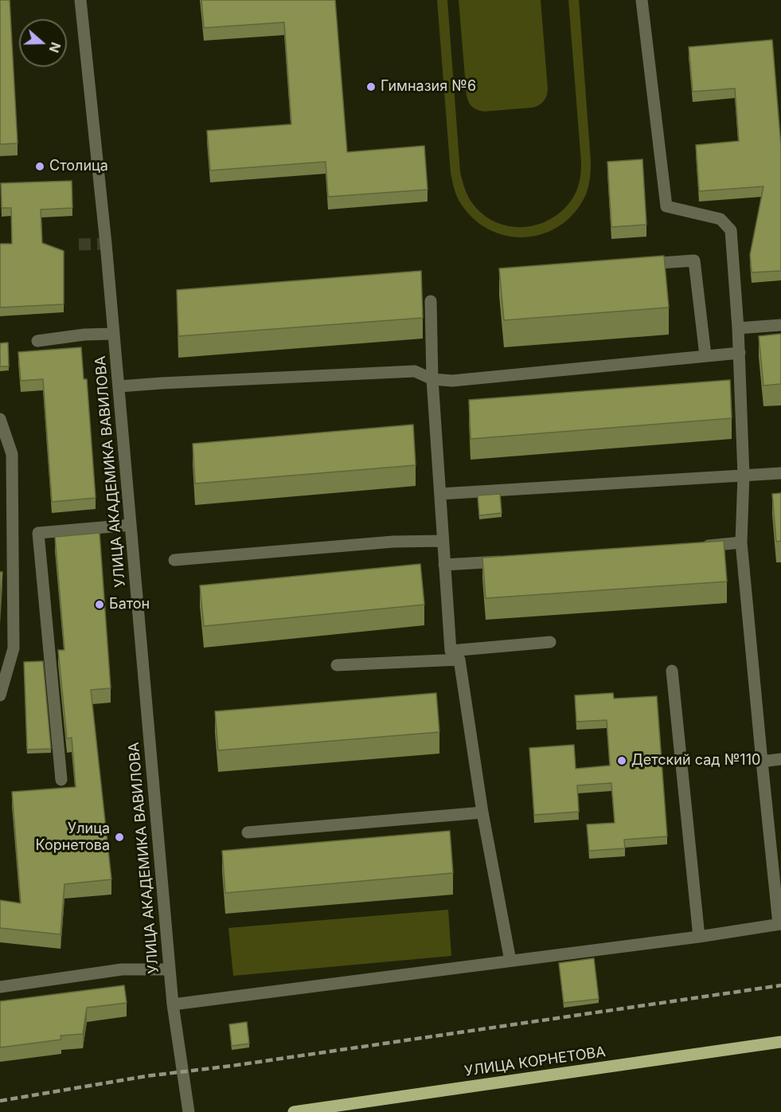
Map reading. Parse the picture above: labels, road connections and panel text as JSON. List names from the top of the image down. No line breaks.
{"streets":{"main road":["УЛИЦА КОРНЕТОВА"],"street":["УЛИЦА АКАДЕМИКА ВАВИЛОВА"]},"places":["Гимназия №6","Столица","Батон","Детский сад №110","Улица Корнетова"],"north":"right"}
